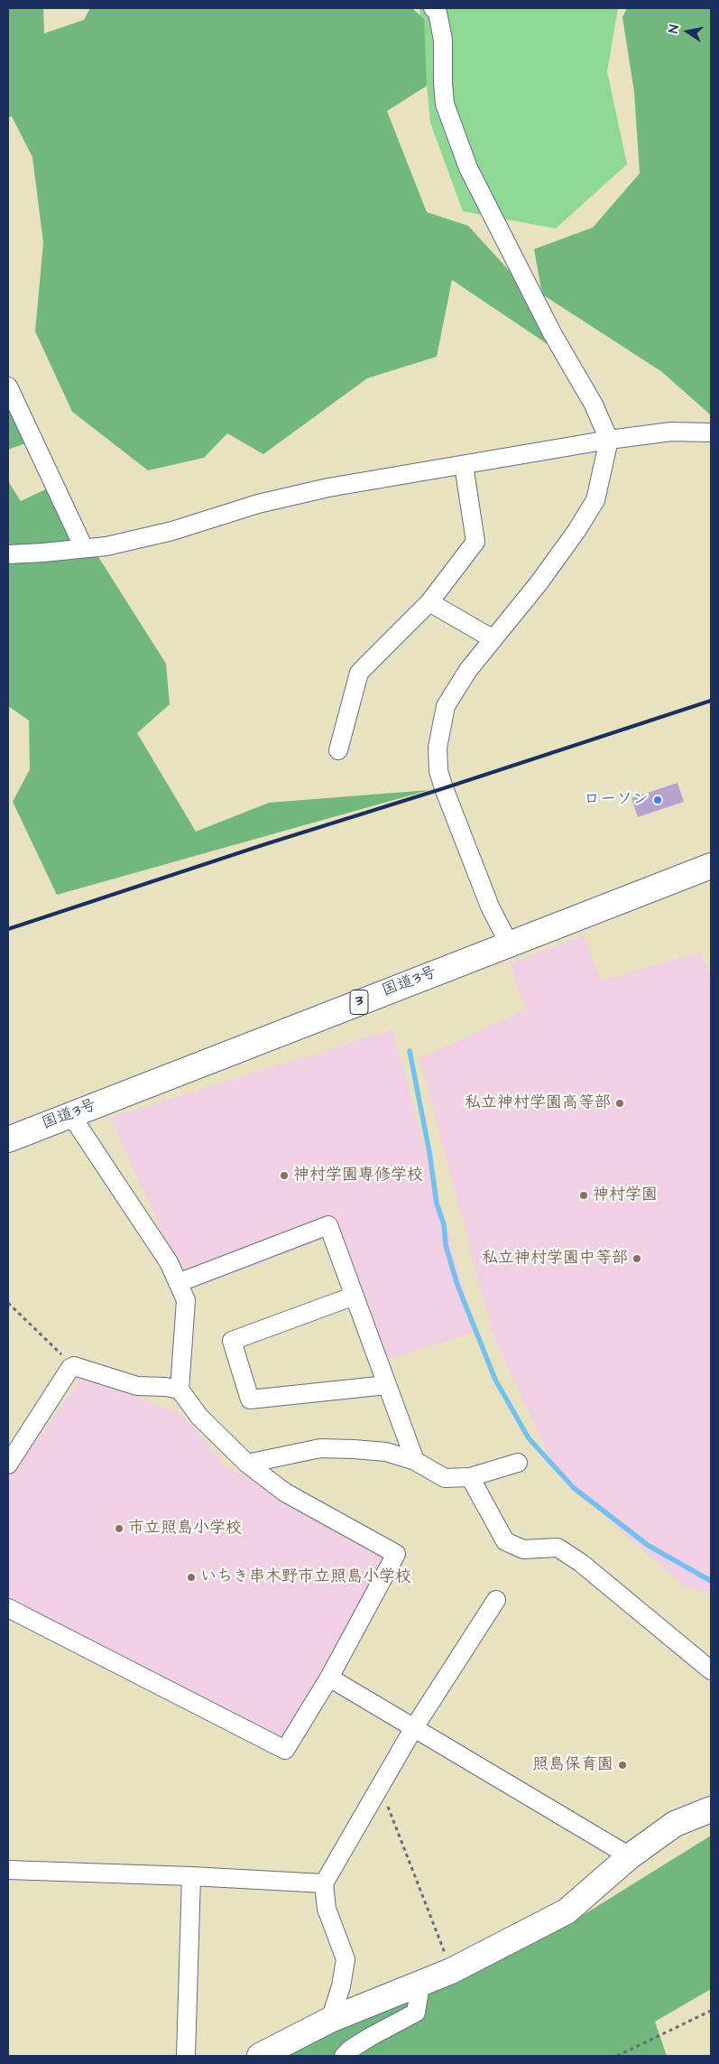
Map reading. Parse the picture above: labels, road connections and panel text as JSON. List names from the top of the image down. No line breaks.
{"streets":{"main road":["国道3号","3"]},"places":["ローソン","私立神村学園高等部","神村学園専修学校","神村学園","私立神村学園中等部","市立照島小学校","いちき串木野市立照島小学校","照島保育園"],"north":"left"}
